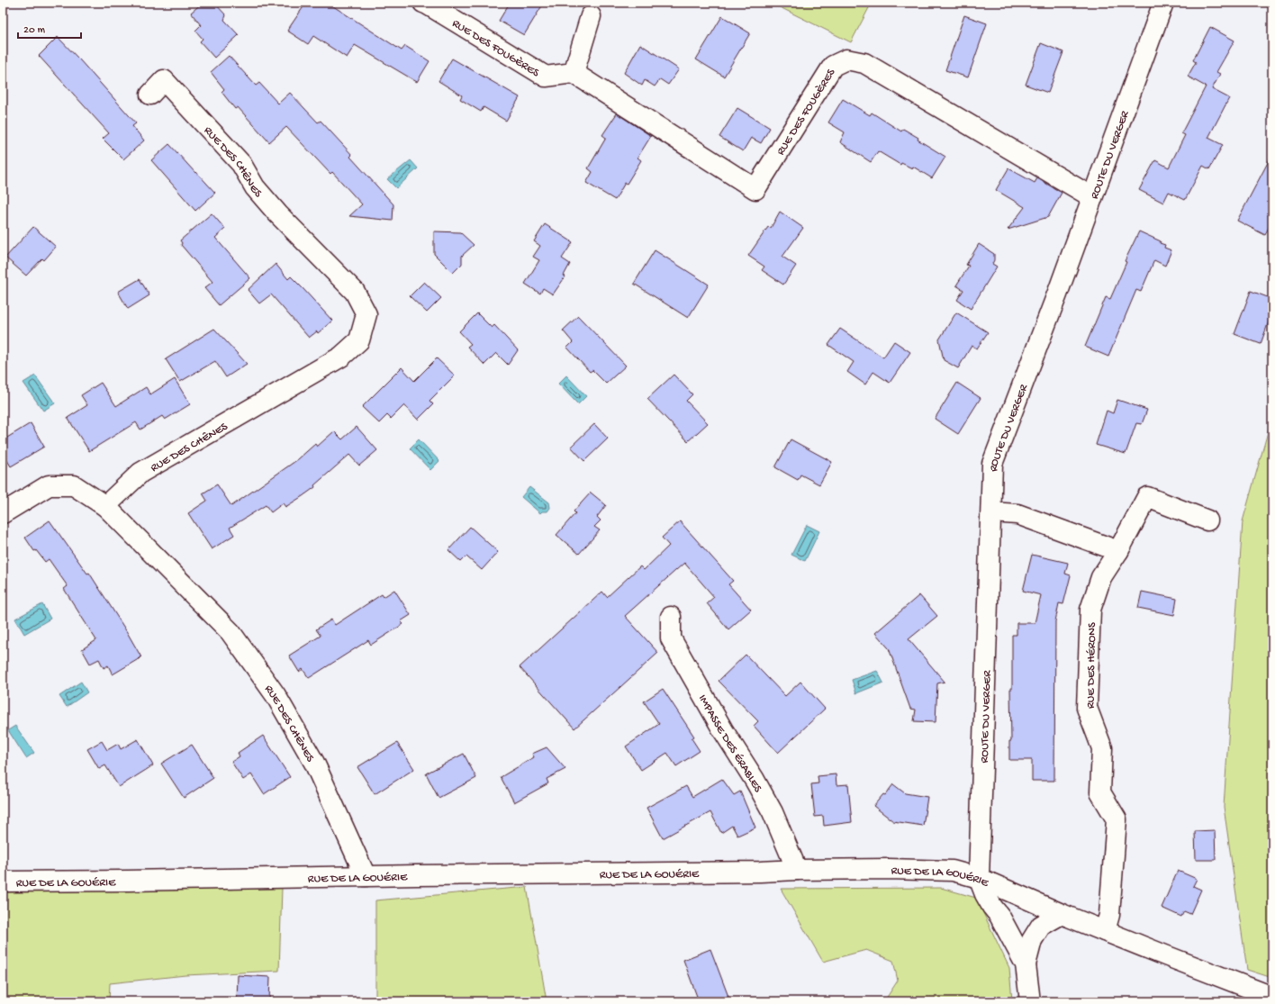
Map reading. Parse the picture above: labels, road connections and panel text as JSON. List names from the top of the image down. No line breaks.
{"streets":{"street":["RUE DES FOUGÈRES","ROUTE DU VERGER","RUE DES CHÊNES","RUE DES HÉRONS","IMPASSE DES ÉRABLES","RUE DE LA GOUÉRIE"]},"crossings":[["RUE DES FOUGÈRES","ROUTE DU VERGER"],["ROUTE DU VERGER","RUE DE LA GOUÉRIE"],["RUE DES CHÊNES","RUE DE LA GOUÉRIE"],["RUE DES HÉRONS","RUE DE LA GOUÉRIE"],["IMPASSE DES ÉRABLES","RUE DE LA GOUÉRIE"]],"scale_bar":"20 m"}
